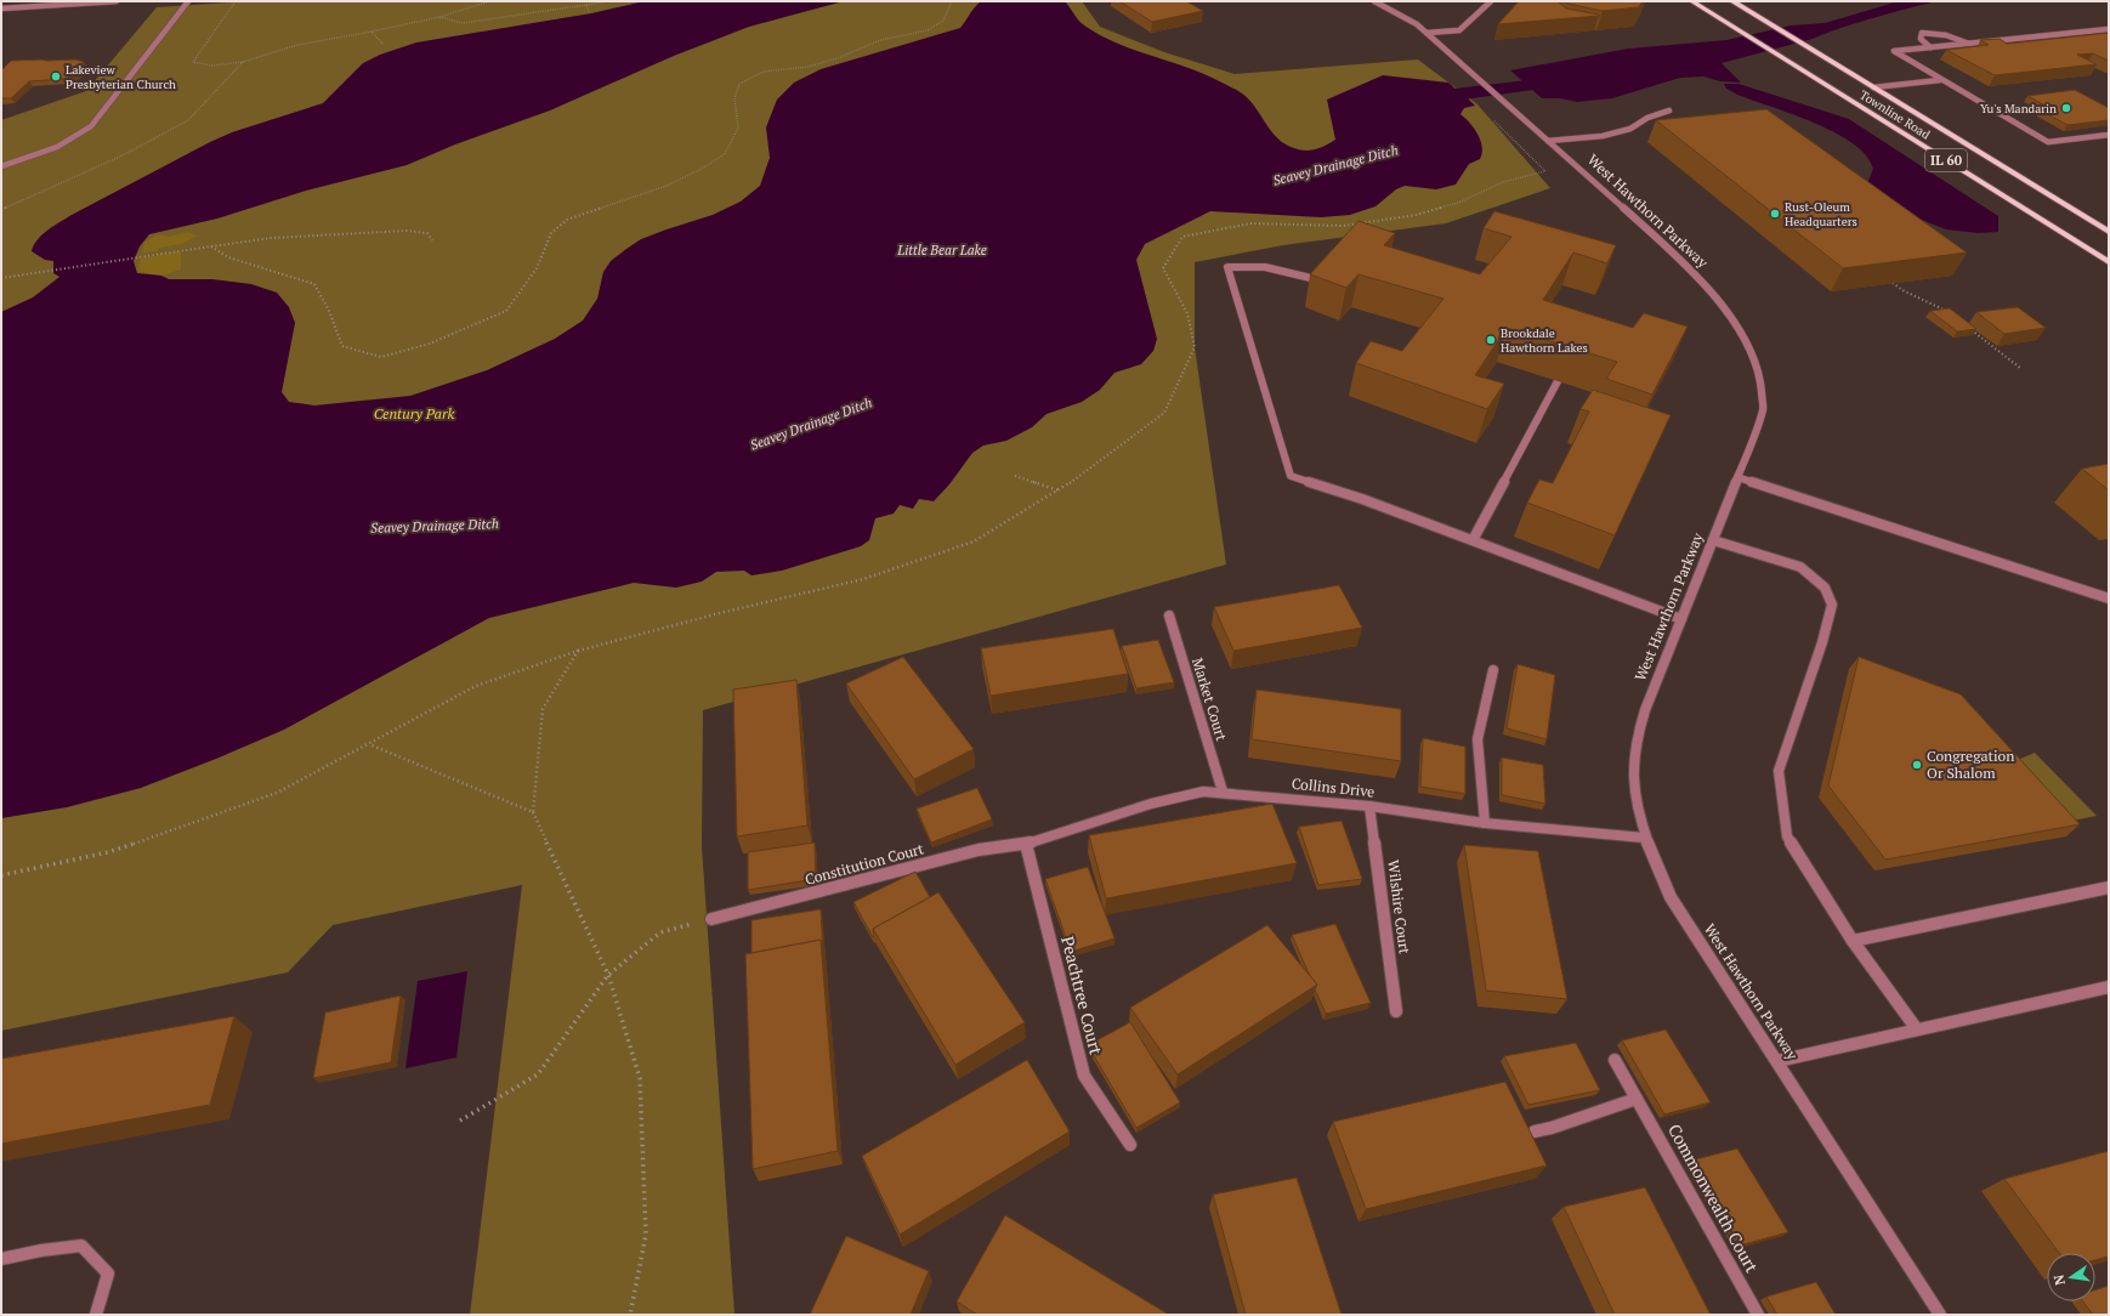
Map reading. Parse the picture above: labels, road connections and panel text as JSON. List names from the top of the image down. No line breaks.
{"streets":{"main road":["Townline Road","IL 60"],"street":["West Hawthorn Parkway","Market Court","Collins Drive","Constitution Court","Wilshire Court","Peachtree Court","Commonwealth Court"]},"crossings":[["West Hawthorn Parkway","Collins Drive"],["Market Court","Collins Drive"],["Collins Drive","Constitution Court"],["Collins Drive","Wilshire Court"],["Collins Drive","Peachtree Court"],["Constitution Court","Peachtree Court"]],"water":["Seavey Drainage Ditch","Little Bear Lake"],"parks":["Century Park"],"places":["Lakeview Presbyterian Church","Yu's Mandarin","Rust-Oleum Headquarters","Brookdale Hawthorn Lakes","Congregation Or Shalom"],"north":"left"}
